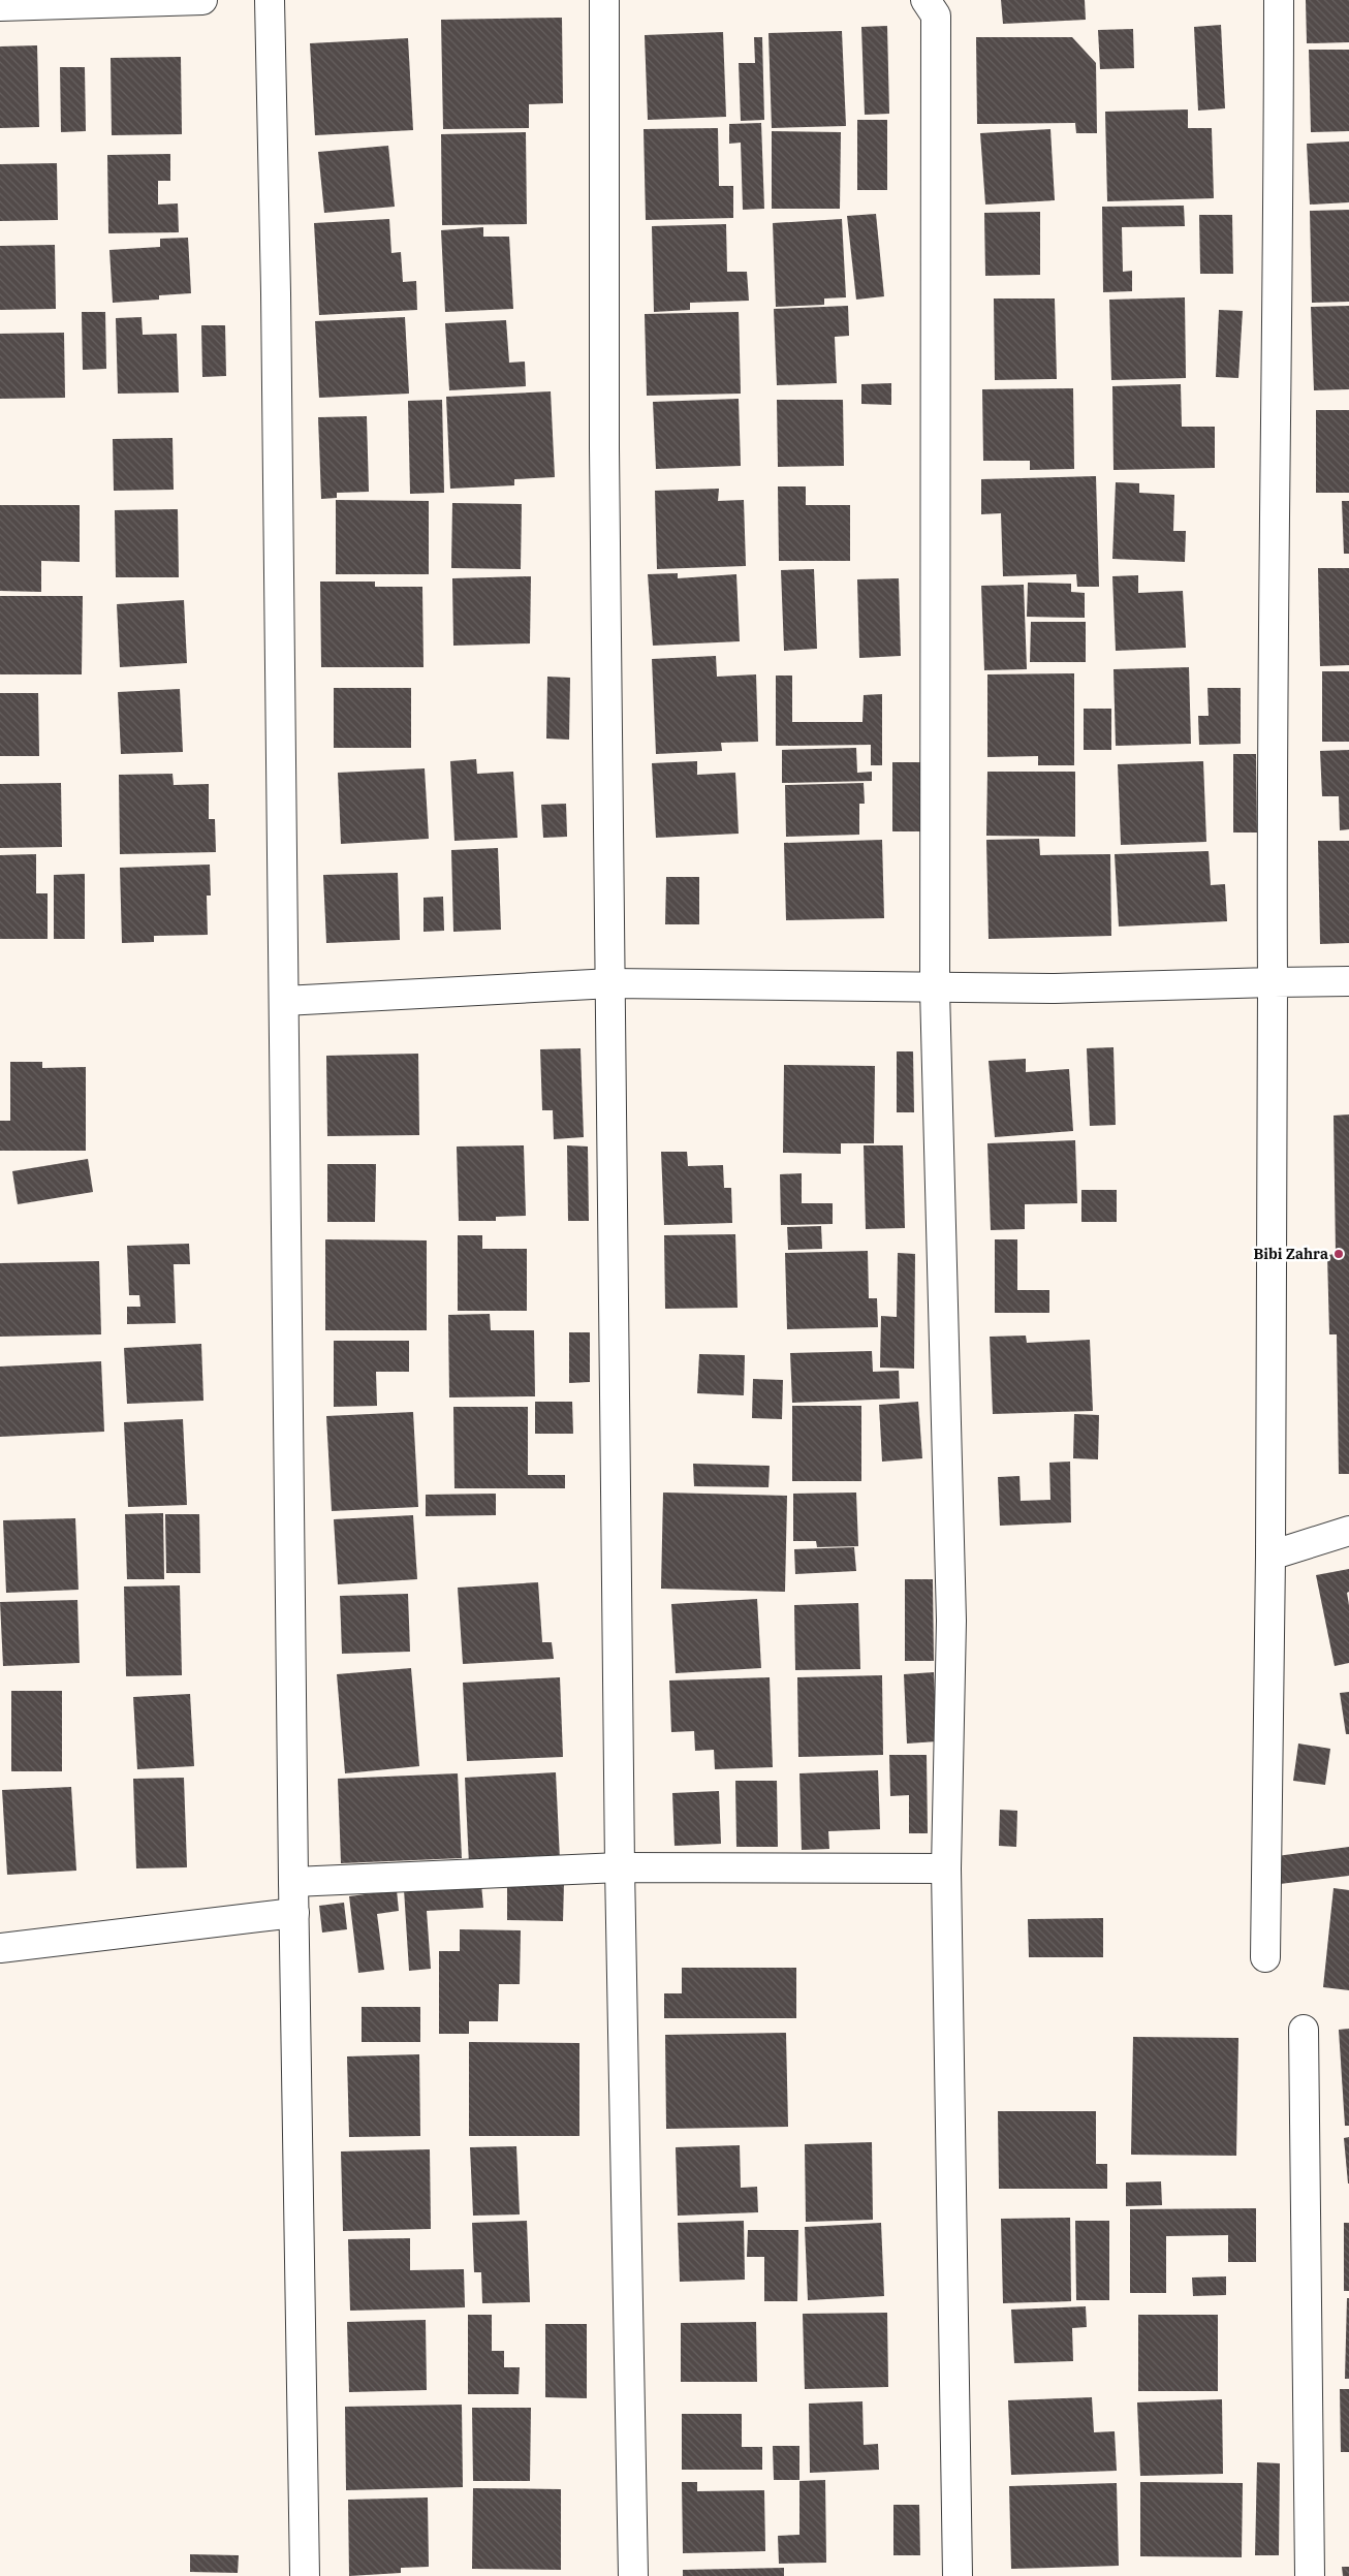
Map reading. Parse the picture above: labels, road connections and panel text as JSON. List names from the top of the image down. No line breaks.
{"places":["Bibi Zahra"]}
